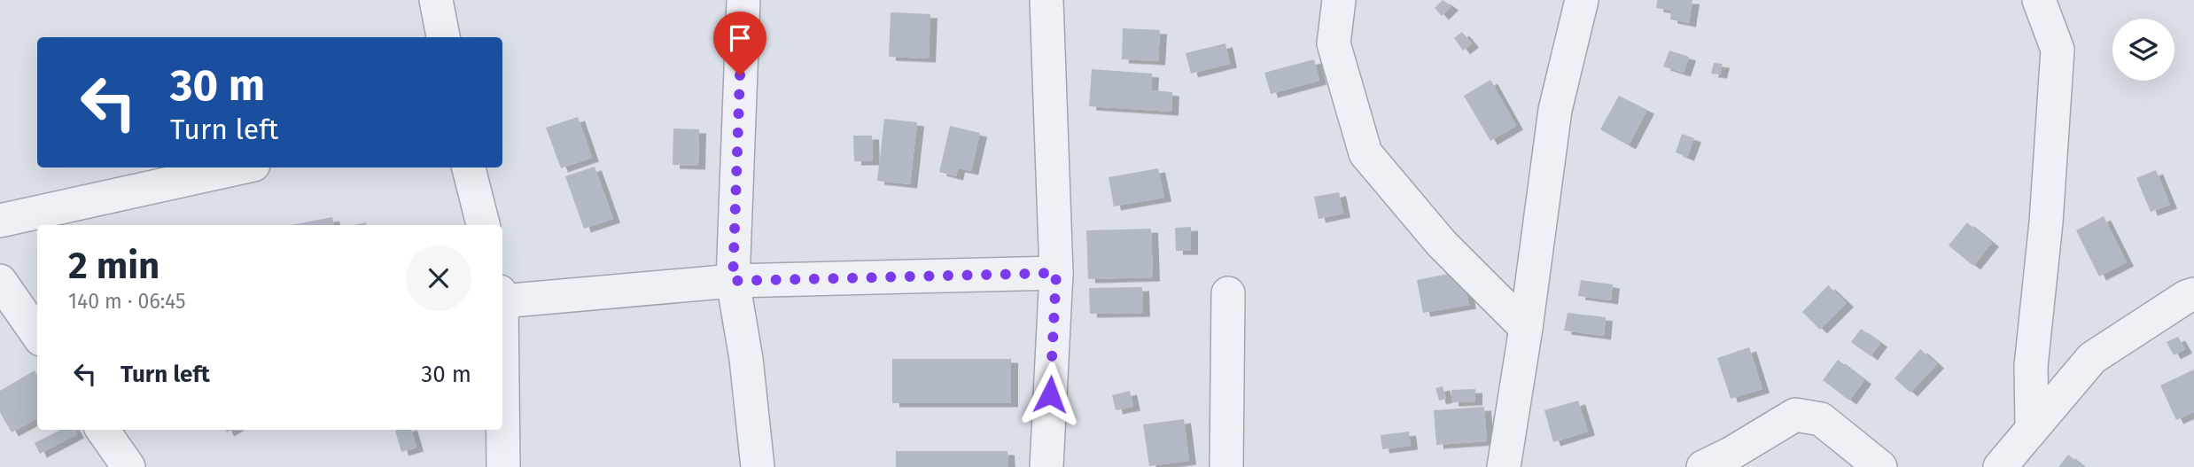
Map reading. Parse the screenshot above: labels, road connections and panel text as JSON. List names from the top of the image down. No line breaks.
{"page":{"turn":["30 m","Turn left"],"heading":["2 min","140 m · 06:45"],"list":[{"name":"Turn left","value":"30 m"}]}}
